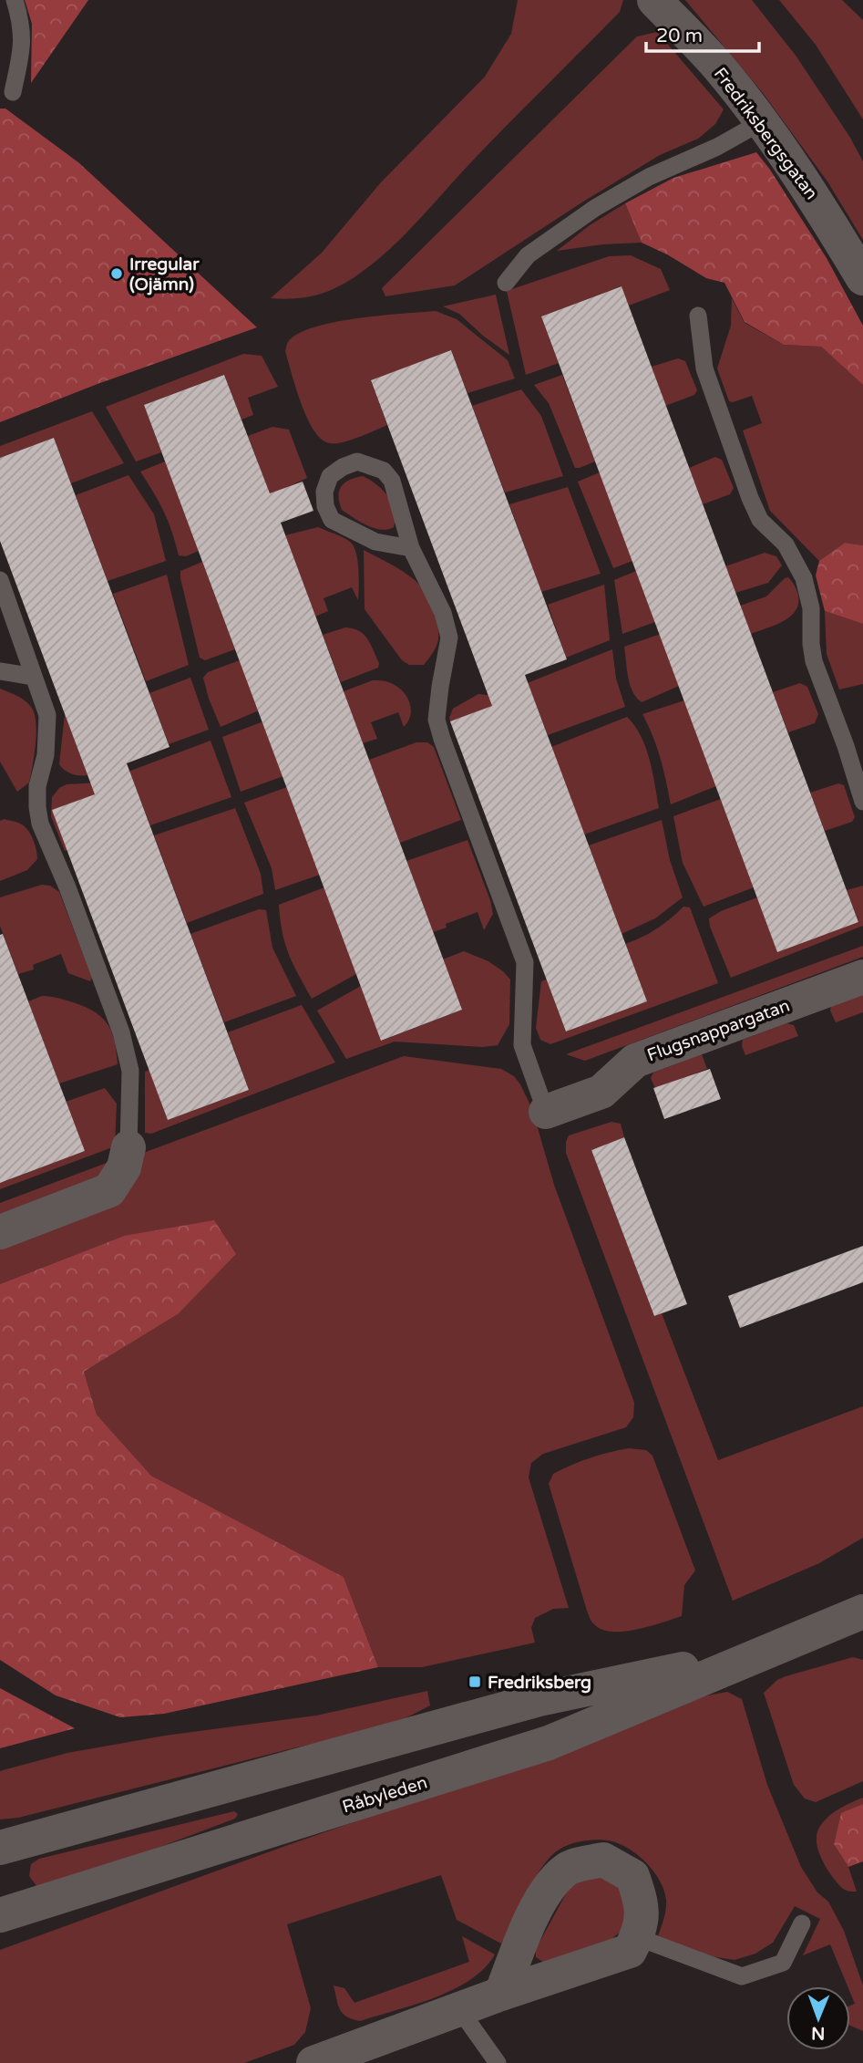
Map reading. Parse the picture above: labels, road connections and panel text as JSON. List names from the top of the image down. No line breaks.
{"streets":{"main road":["Fredriksbergsgatan","Flugsnappargatan","Råbyleden"]},"places":{"other":["Irregular (Ojämn)"],"transit":["Fredriksberg"]},"scale_bar":"20 m","north":"bottom"}
